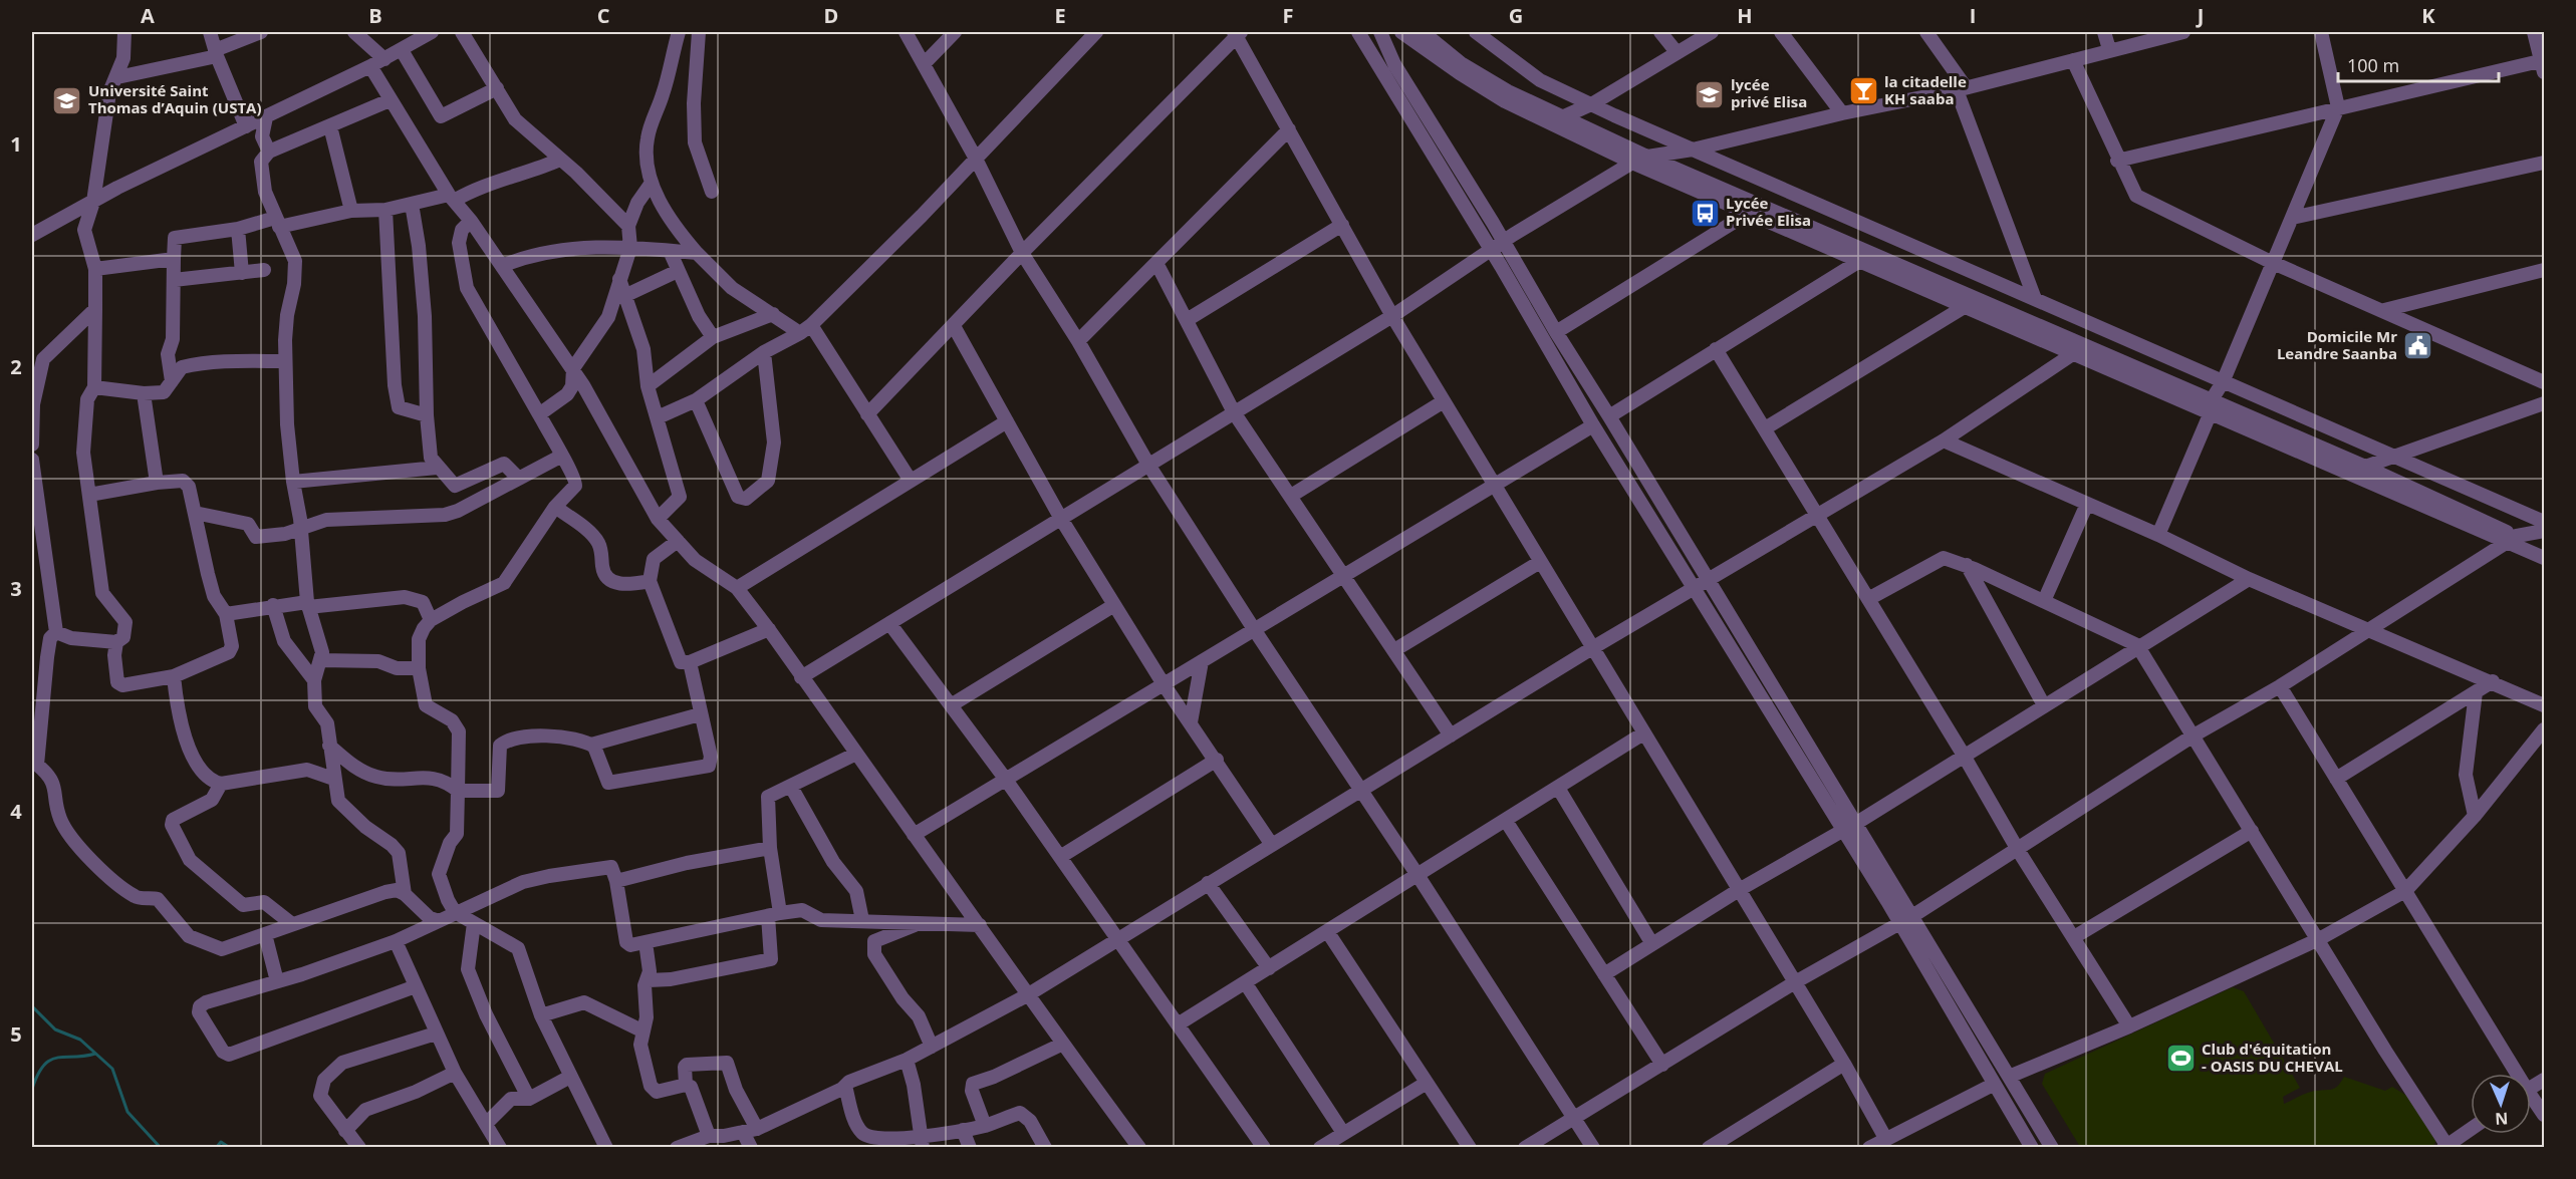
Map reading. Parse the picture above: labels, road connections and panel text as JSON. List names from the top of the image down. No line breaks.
{"places":{"bar":["la citadelle KH saaba"],"school or university":["lycée privé Elisa","Université Saint Thomas d’Aquin (USTA)"],"bus stop":["Lycée Privée Elisa"],"public building":["Domicile Mr Leandre Saanba"],"sports":["Club d'équitation - OASIS DU CHEVAL"]},"scale_bar":"100 m","north":"bottom","grid":{"columns":["A","B","C","D","E","F","G","H","I","J","K"],"rows":["1","2","3","4","5"]}}
